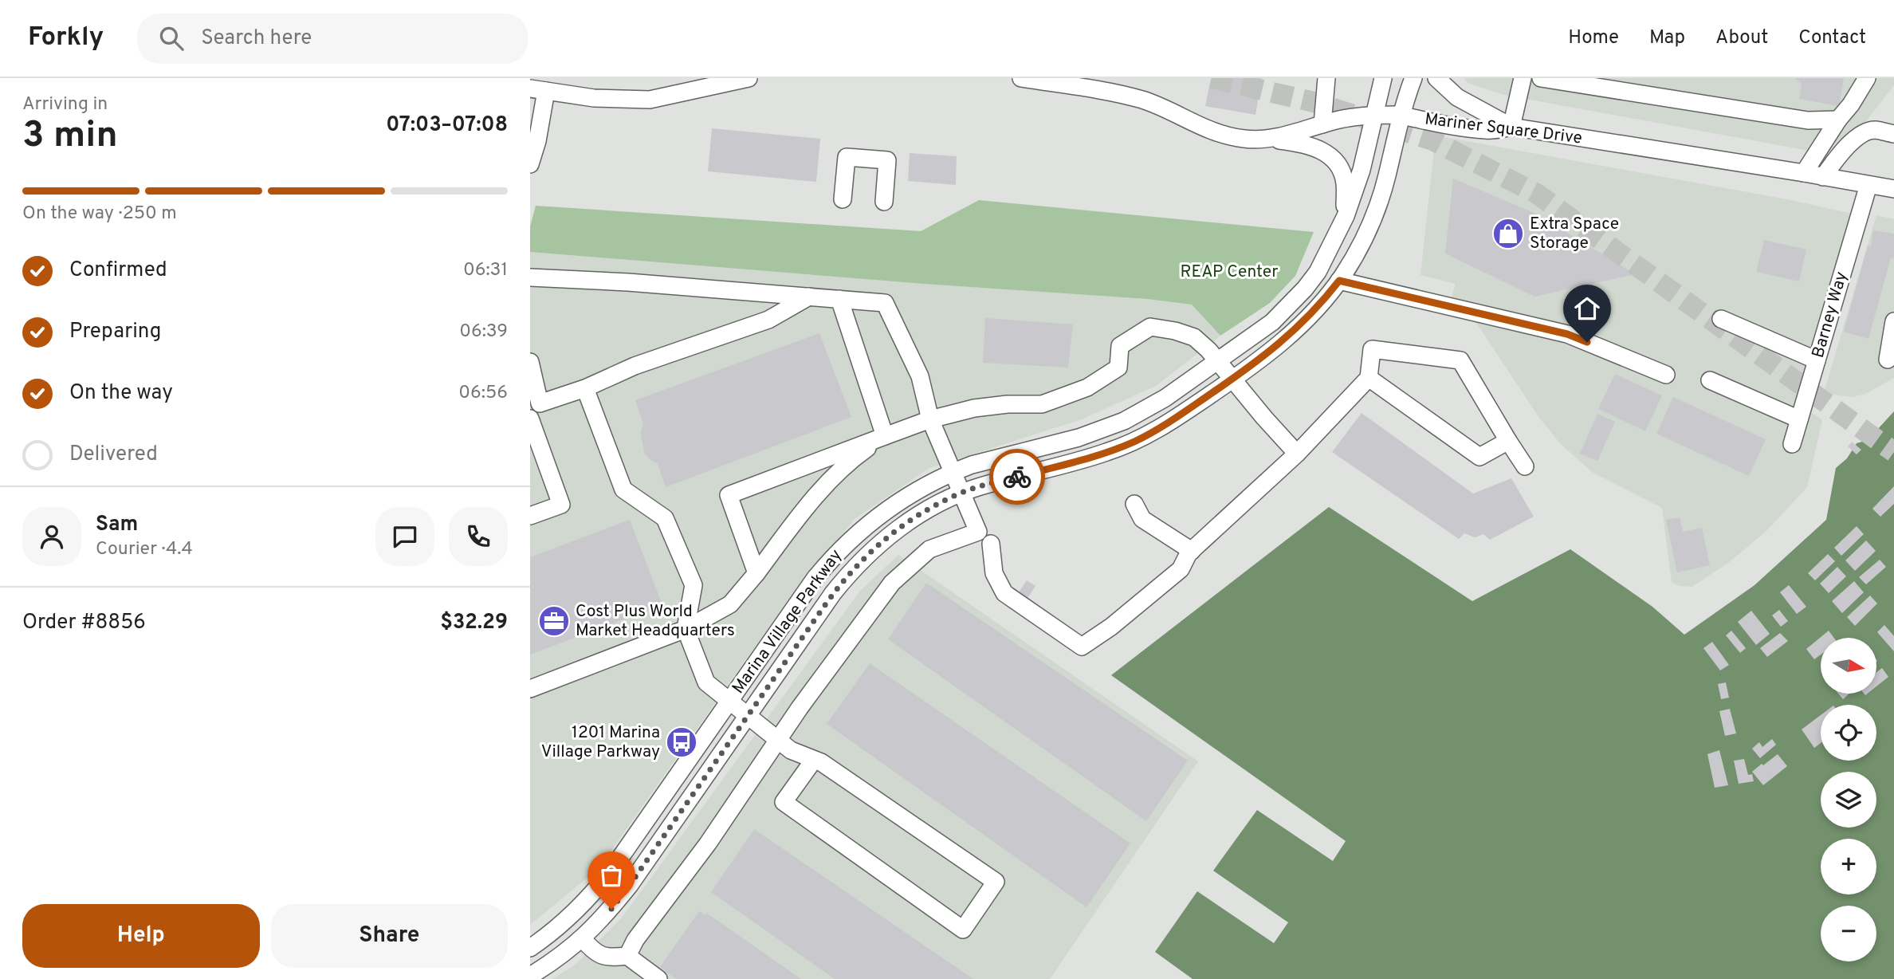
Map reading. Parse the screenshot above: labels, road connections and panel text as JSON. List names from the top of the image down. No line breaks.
{"streets":{"street":["Mariner Square Drive","Barney Way","Marina Village Parkway"]},"crossings":[["Mariner Square Drive","Barney Way"],["Mariner Square Drive","Marina Village Parkway"]],"parks":["REAP Center"],"places":{"shop":["Extra Space Storage"],"office":["Cost Plus World Market Headquarters"],"bus stop":["1201 Marina Village Parkway"]},"north":"right","page":{"header":"Forkly","search":"Search here","nav":["Home","Map","About","Contact"],"heading":["3 min","Arriving in","07:03–07:08"],"panel":["Sam","Courier · 4.4","Order #8856","$32.29"],"bar":"On the way · 250 m","list":[["Confirmed","06:31"],["Preparing","06:39"],["On the way","06:56"],"Delivered"],"map_buttons":["+","−"],"buttons":["Help","Share"]}}
